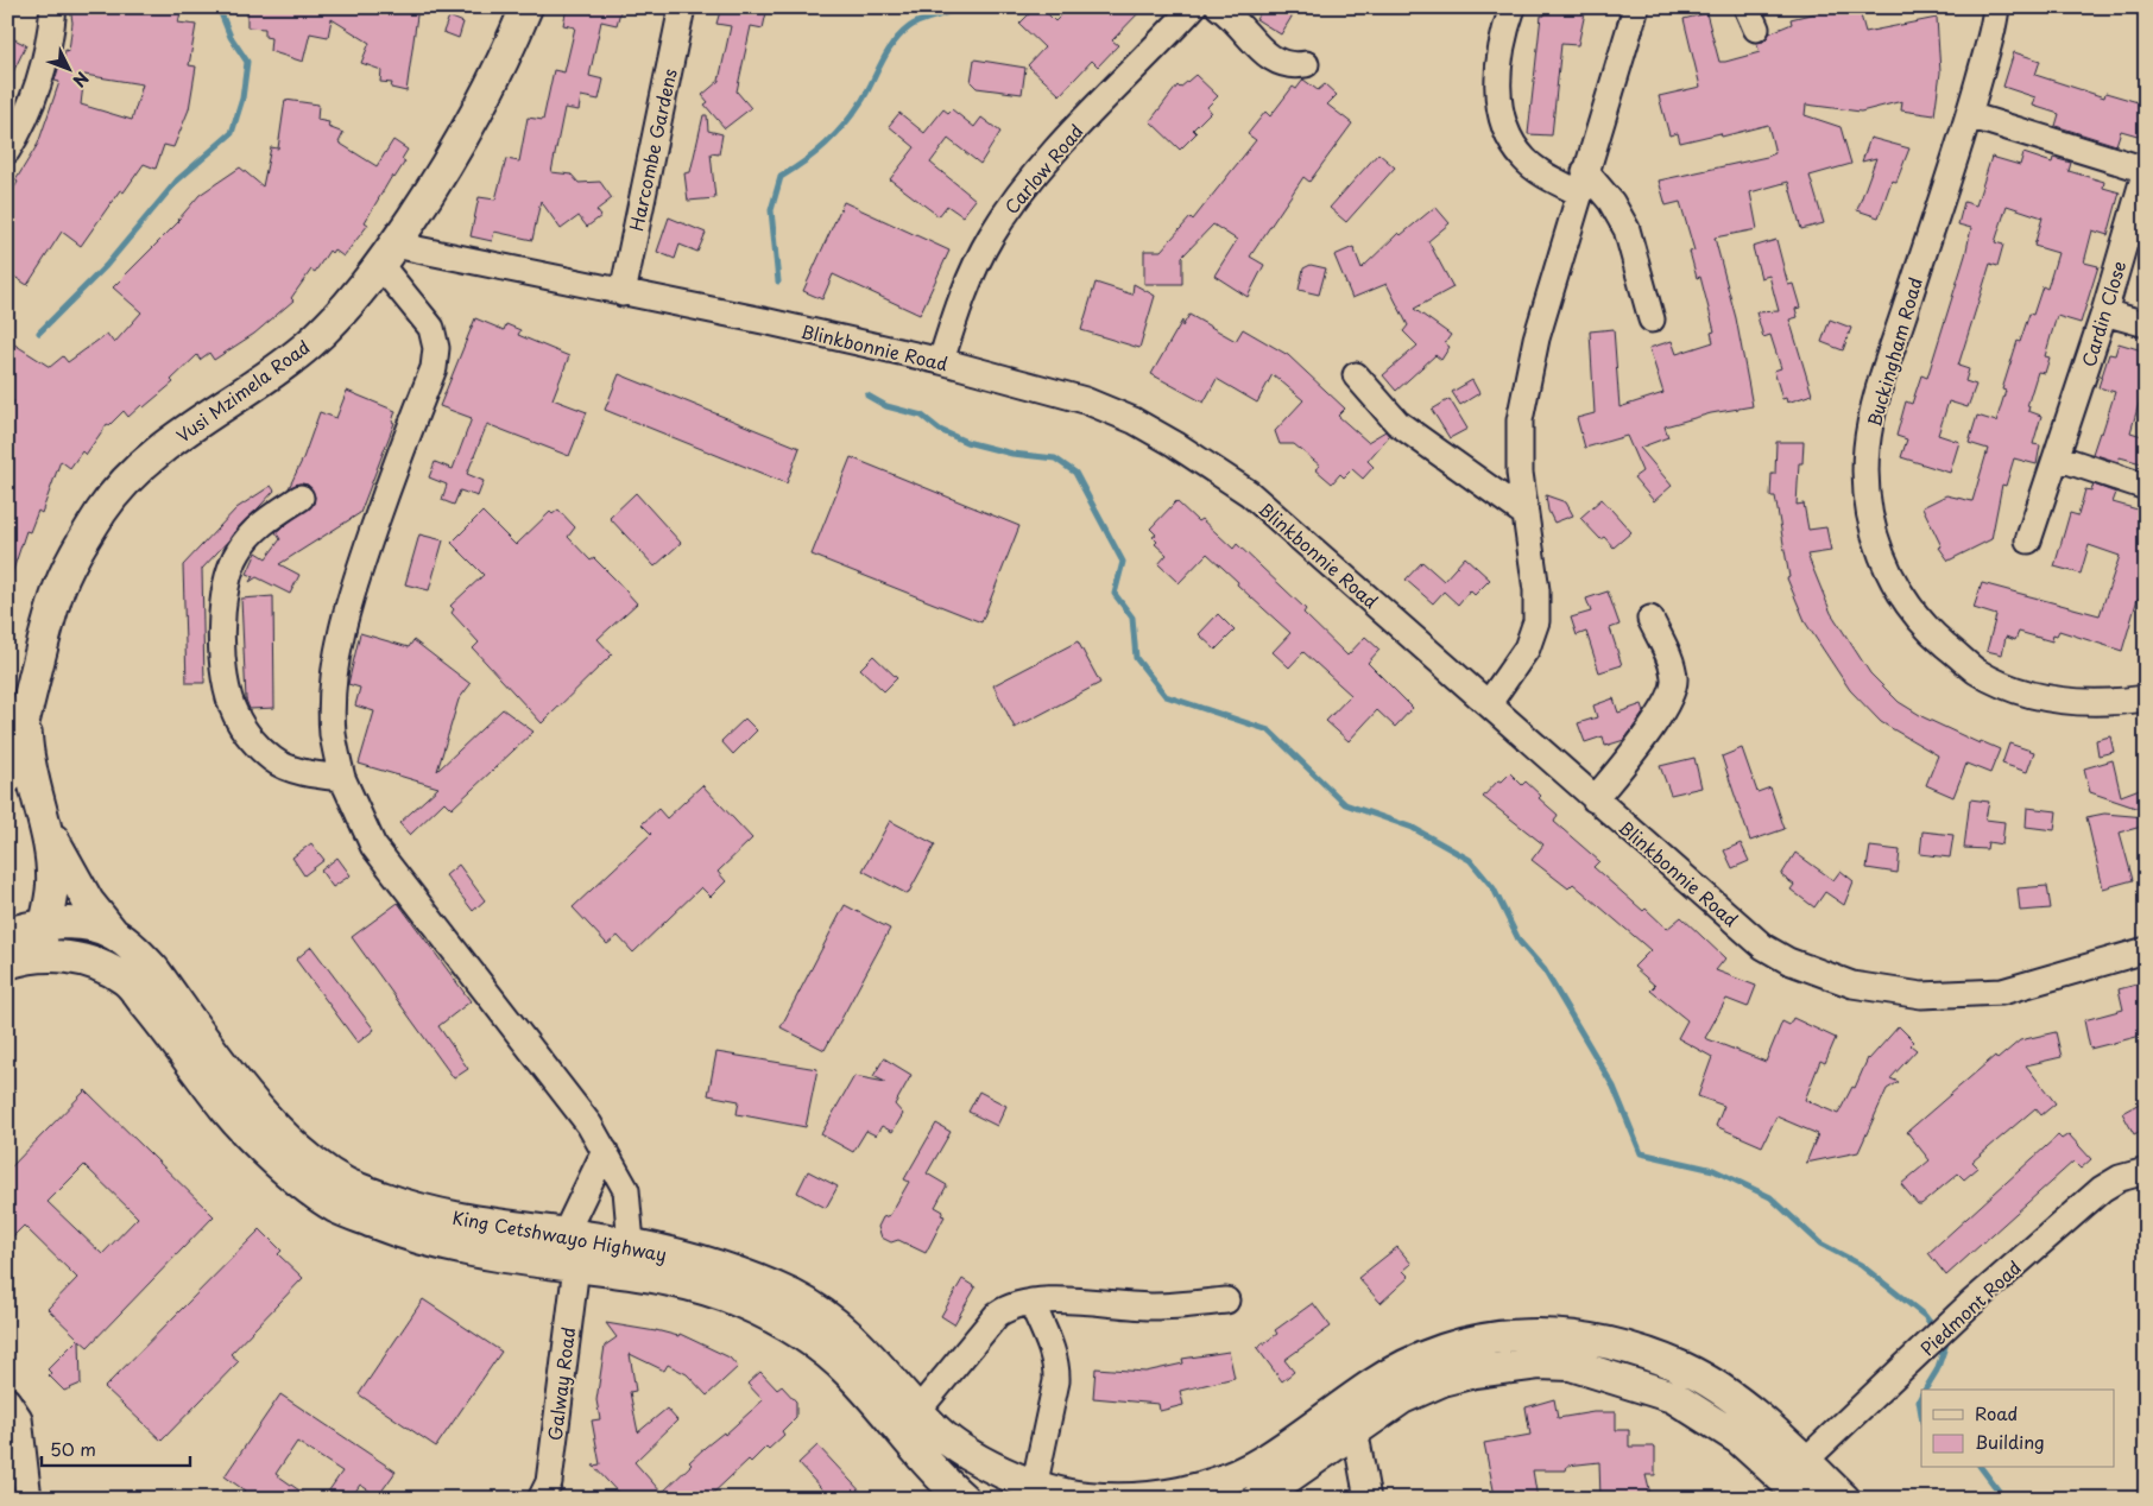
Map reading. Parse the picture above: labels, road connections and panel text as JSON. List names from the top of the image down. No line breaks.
{"streets":{"main road":["Vusi Mzimela Road","King Cetshwayo Highway"],"street":["Harcombe Gardens","Carlow Road","Cardin Close","Blinkbonnie Road","Buckingham Road","Piedmont Road","Galway Road"]},"crossings":[["Harcombe Gardens","Blinkbonnie Road"],["Carlow Road","Blinkbonnie Road"],["Blinkbonnie Road","Vusi Mzimela Road"],["Vusi Mzimela Road","King Cetshwayo Highway"],["King Cetshwayo Highway","Piedmont Road"],["King Cetshwayo Highway","Galway Road"]],"legend":["Road","Building"],"scale_bar":"50 m","north":"bottom right"}
